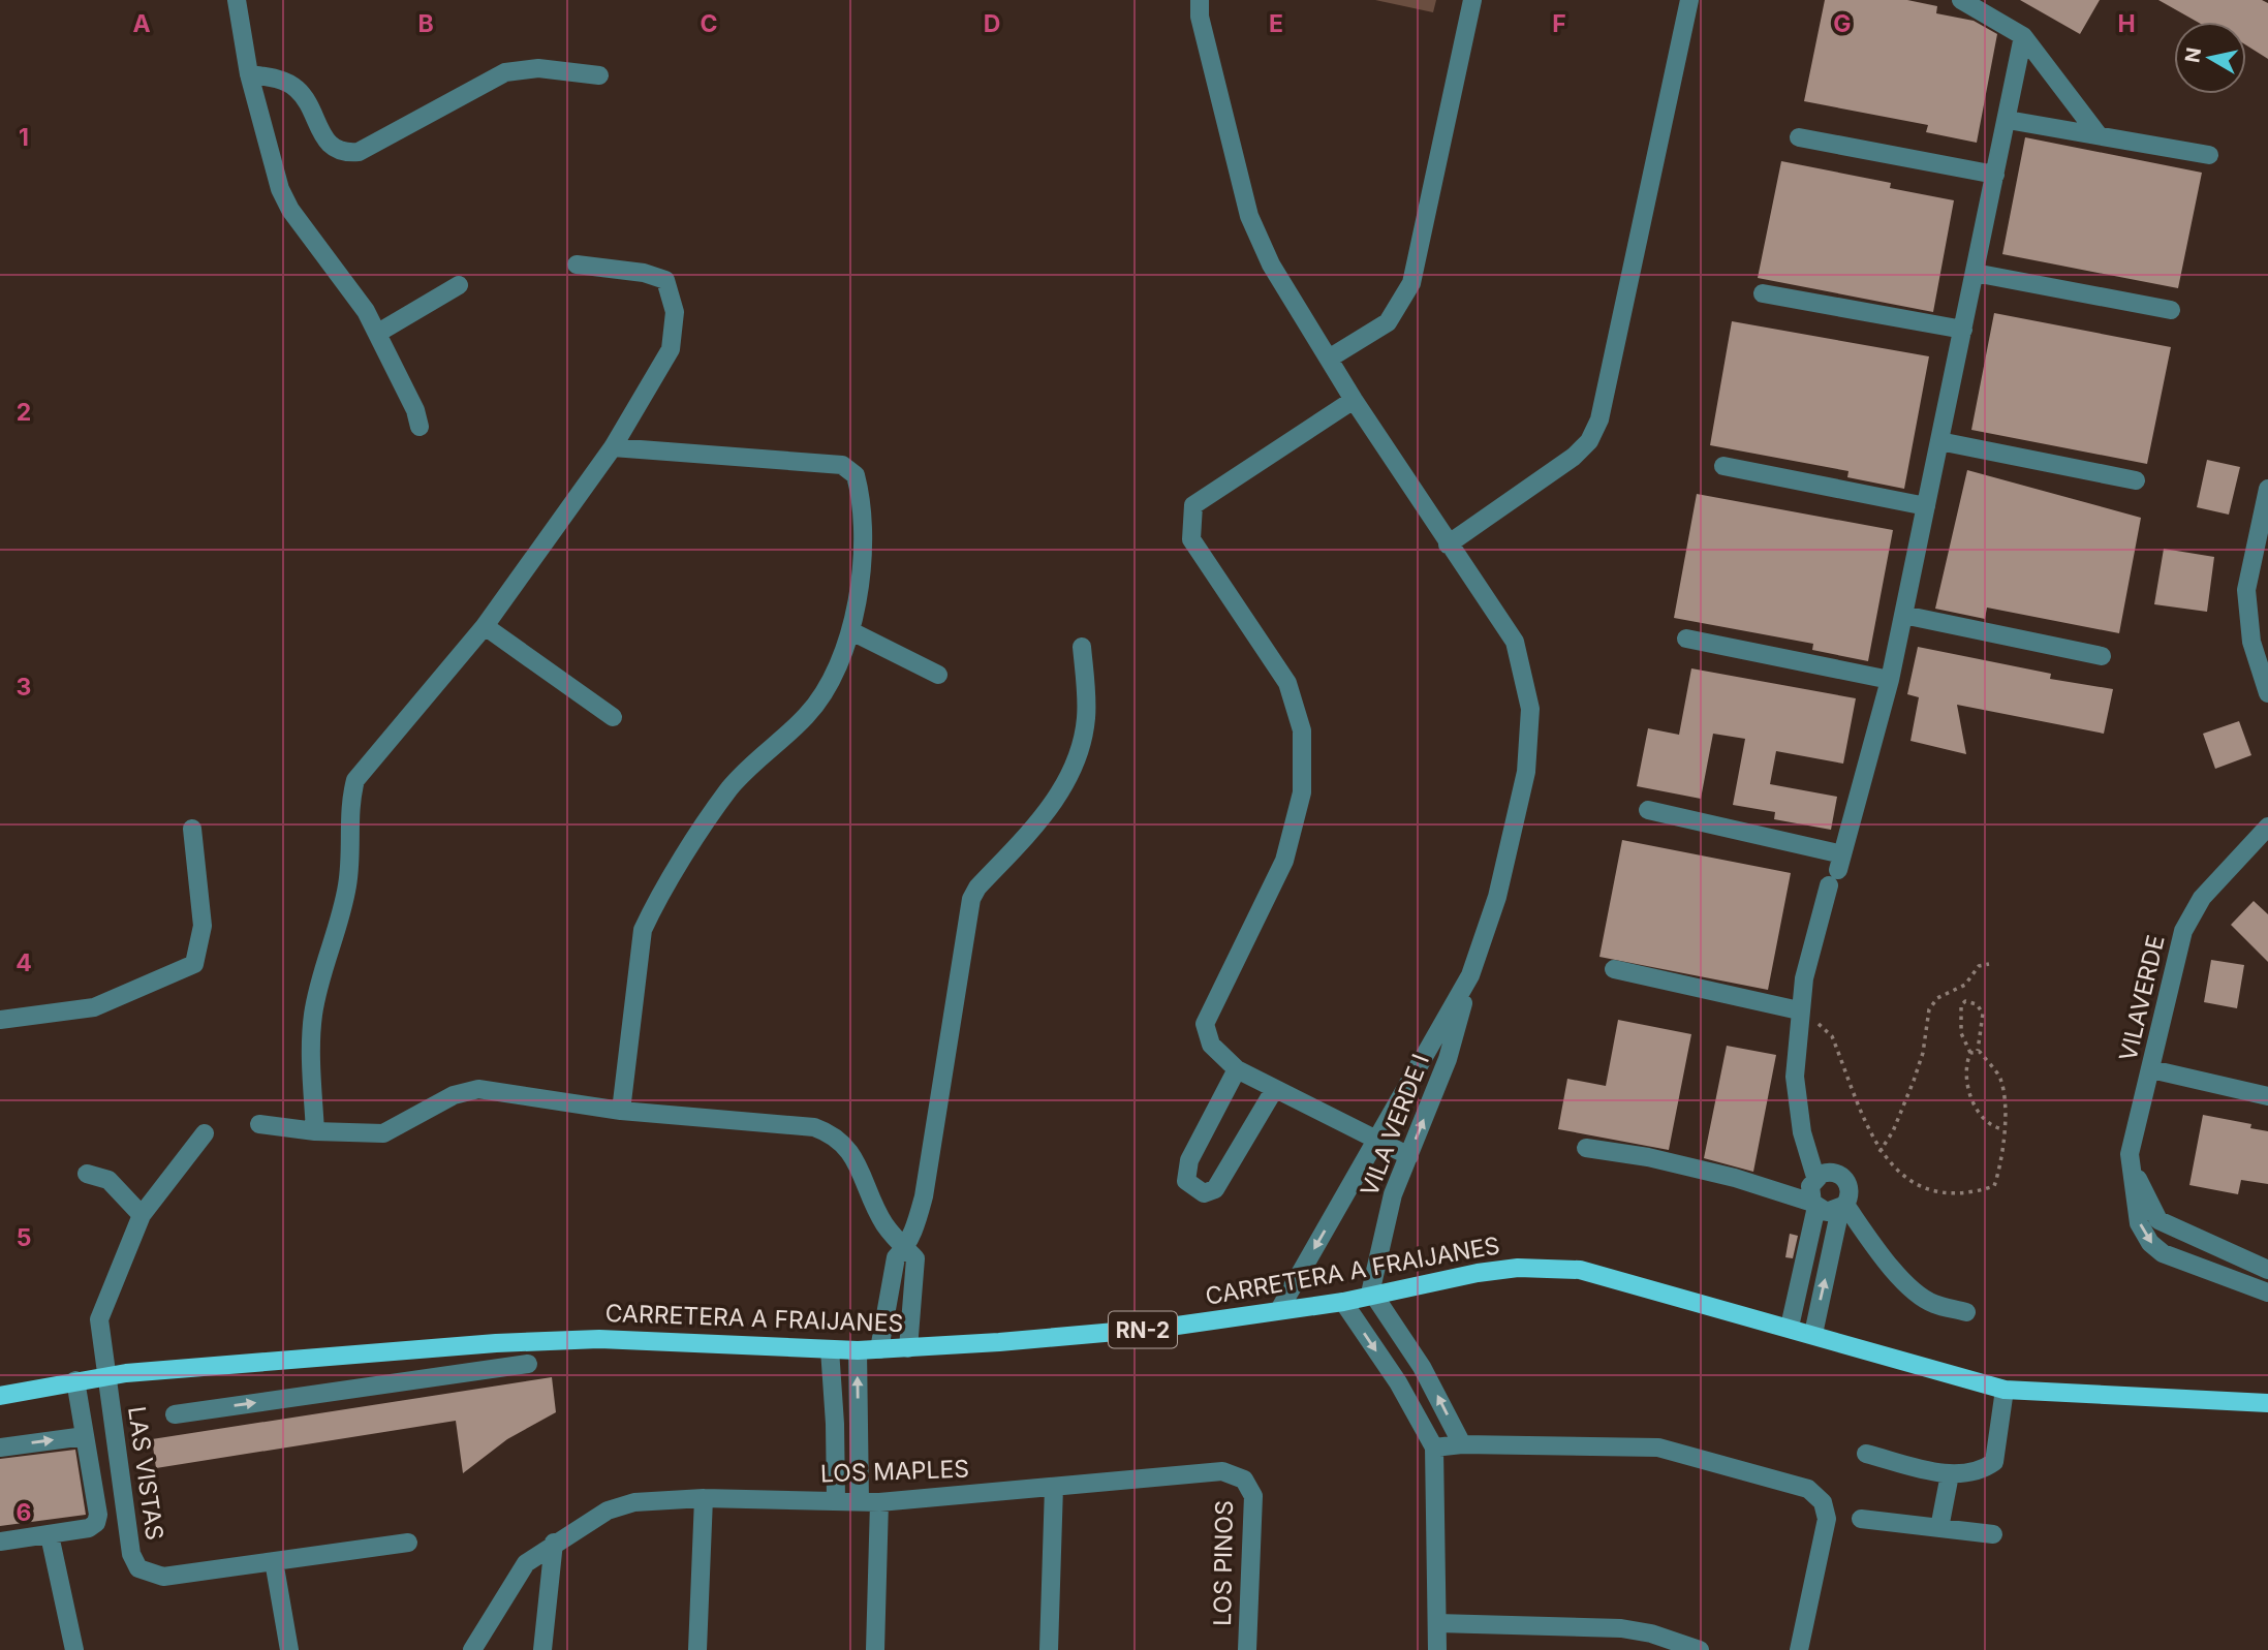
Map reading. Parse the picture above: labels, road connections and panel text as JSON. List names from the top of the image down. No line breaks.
{"streets":{"main road":["CARRETERA A FRAIJANES","RN-2"],"street":["VILAVERDE","VILA VERDE I","LOS MAPLES","LAS VISTAS","LOS PINOS"]},"crossings":[["VILA VERDE I","CARRETERA A FRAIJANES"],["CARRETERA A FRAIJANES","LAS VISTAS"],["LOS MAPLES","LOS PINOS"]],"north":"left","grid":{"columns":["A","B","C","D","E","F","G","H"],"rows":["1","2","3","4","5","6"]}}
